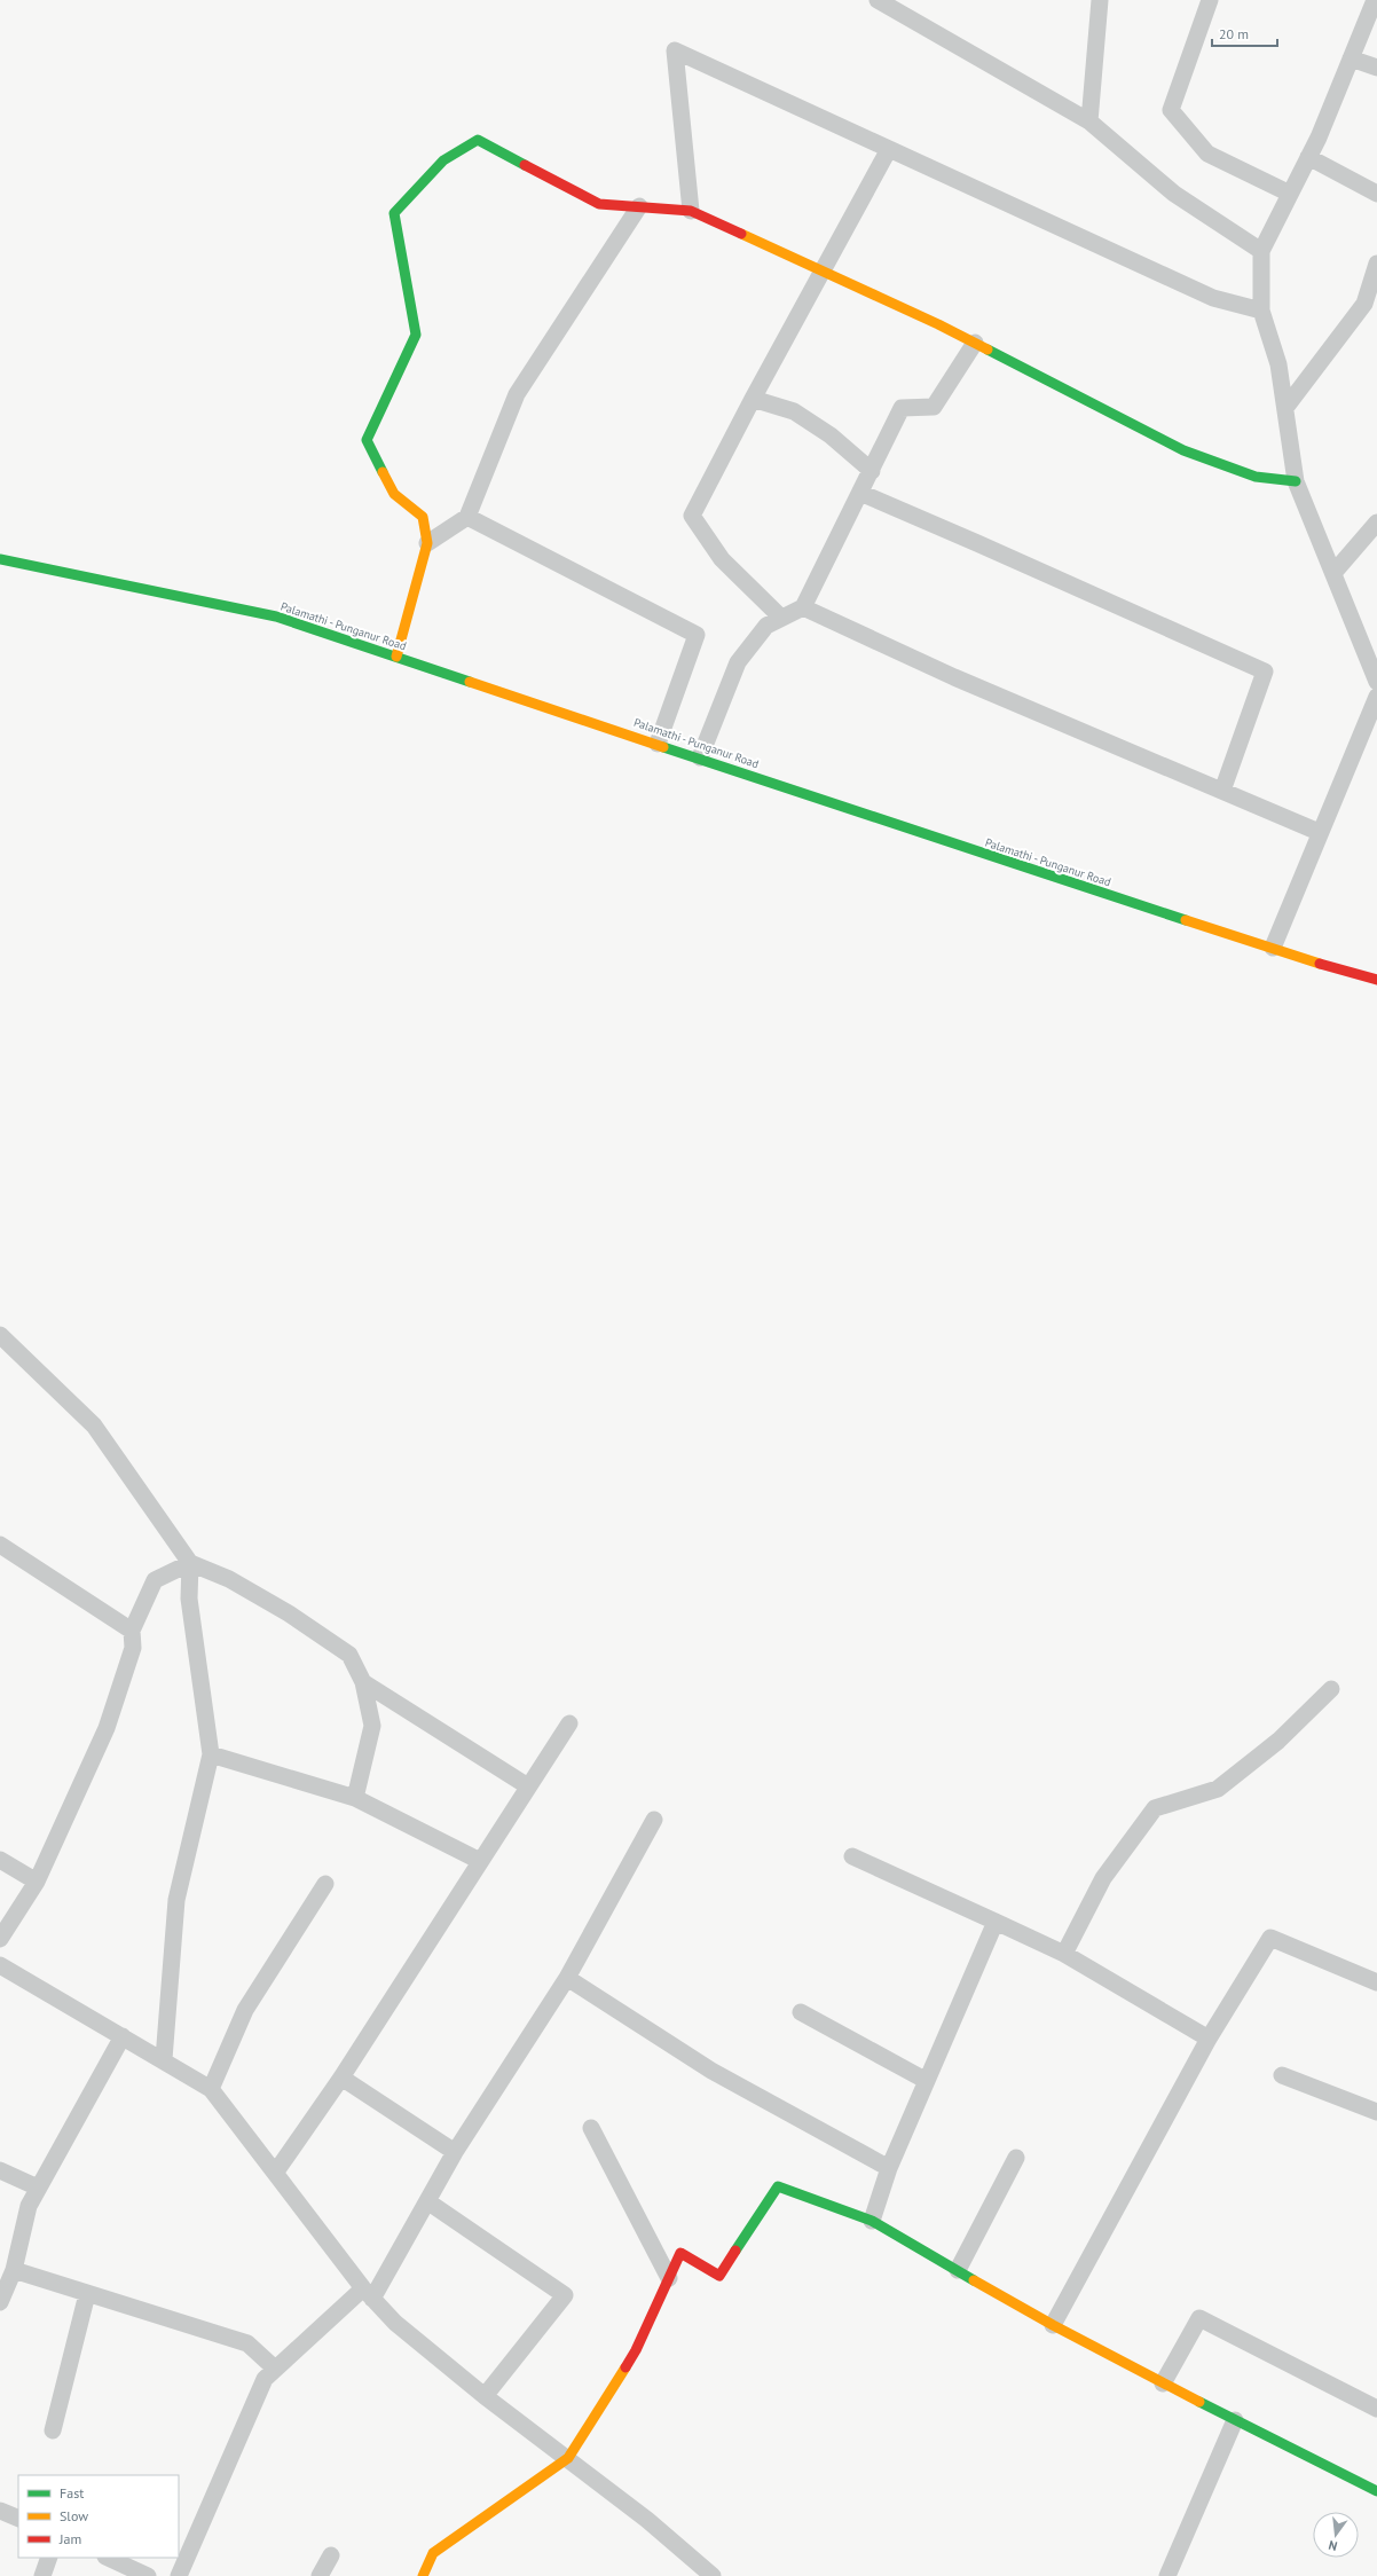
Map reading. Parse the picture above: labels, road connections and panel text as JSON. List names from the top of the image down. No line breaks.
{"streets":{"street":["Palamathi - Punganur Road"]},"legend":["Fast","Slow","Jam"],"scale_bar":"20 m","north":"bottom"}
